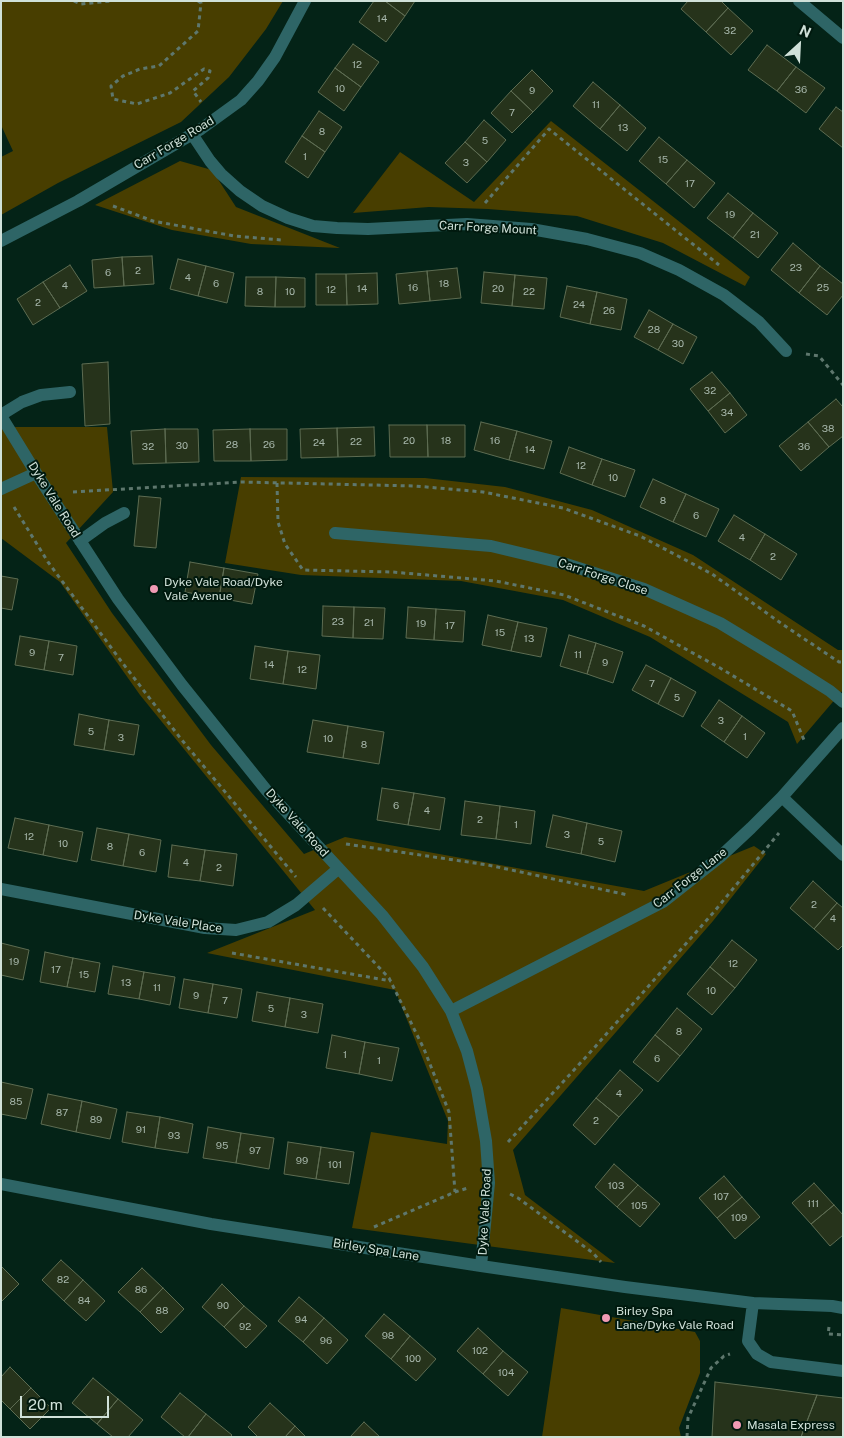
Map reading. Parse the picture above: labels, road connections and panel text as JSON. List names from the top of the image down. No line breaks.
{"streets":{"street":["Carr Forge Road","Carr Forge Mount","Dyke Vale Road","Carr Forge Close","Carr Forge Lane","Dyke Vale Place","Birley Spa Lane"]},"crossings":[["Carr Forge Road","Carr Forge Mount"],["Dyke Vale Road","Carr Forge Lane"],["Dyke Vale Road","Dyke Vale Place"],["Dyke Vale Road","Birley Spa Lane"]],"places":["Dyke Vale Road/Dyke Vale Avenue","Birley Spa Lane/Dyke Vale Road","Masala Express"],"house_numbers":["14","32","12","10","36","9","11","7","13","8","5","1","15","3","17","19","21","23","2","6","4","6","18","4","16","25","14","20","12","8","10","22","2","24","26","28","30","32","34","38","20","18","16","22","24","28","26","30","32","36","14","12","10","8","6","4","2","23","21","19","17","15","13","9","11","7","9","14","12","7","5","3","5","1","3","10","8","6","4","2","1","3","12","5","10","8","6","4","2","2","4","19","12","17","15","13","11","10","9","7","5","3","8","1","6","1","4","85","87","89","2","91","93","95","97","99","101","103","107","111","105","109","82","86","84","90","88","94","92","98","96","102","100","104"],"scale_bar":"20 m","north":"top right"}
